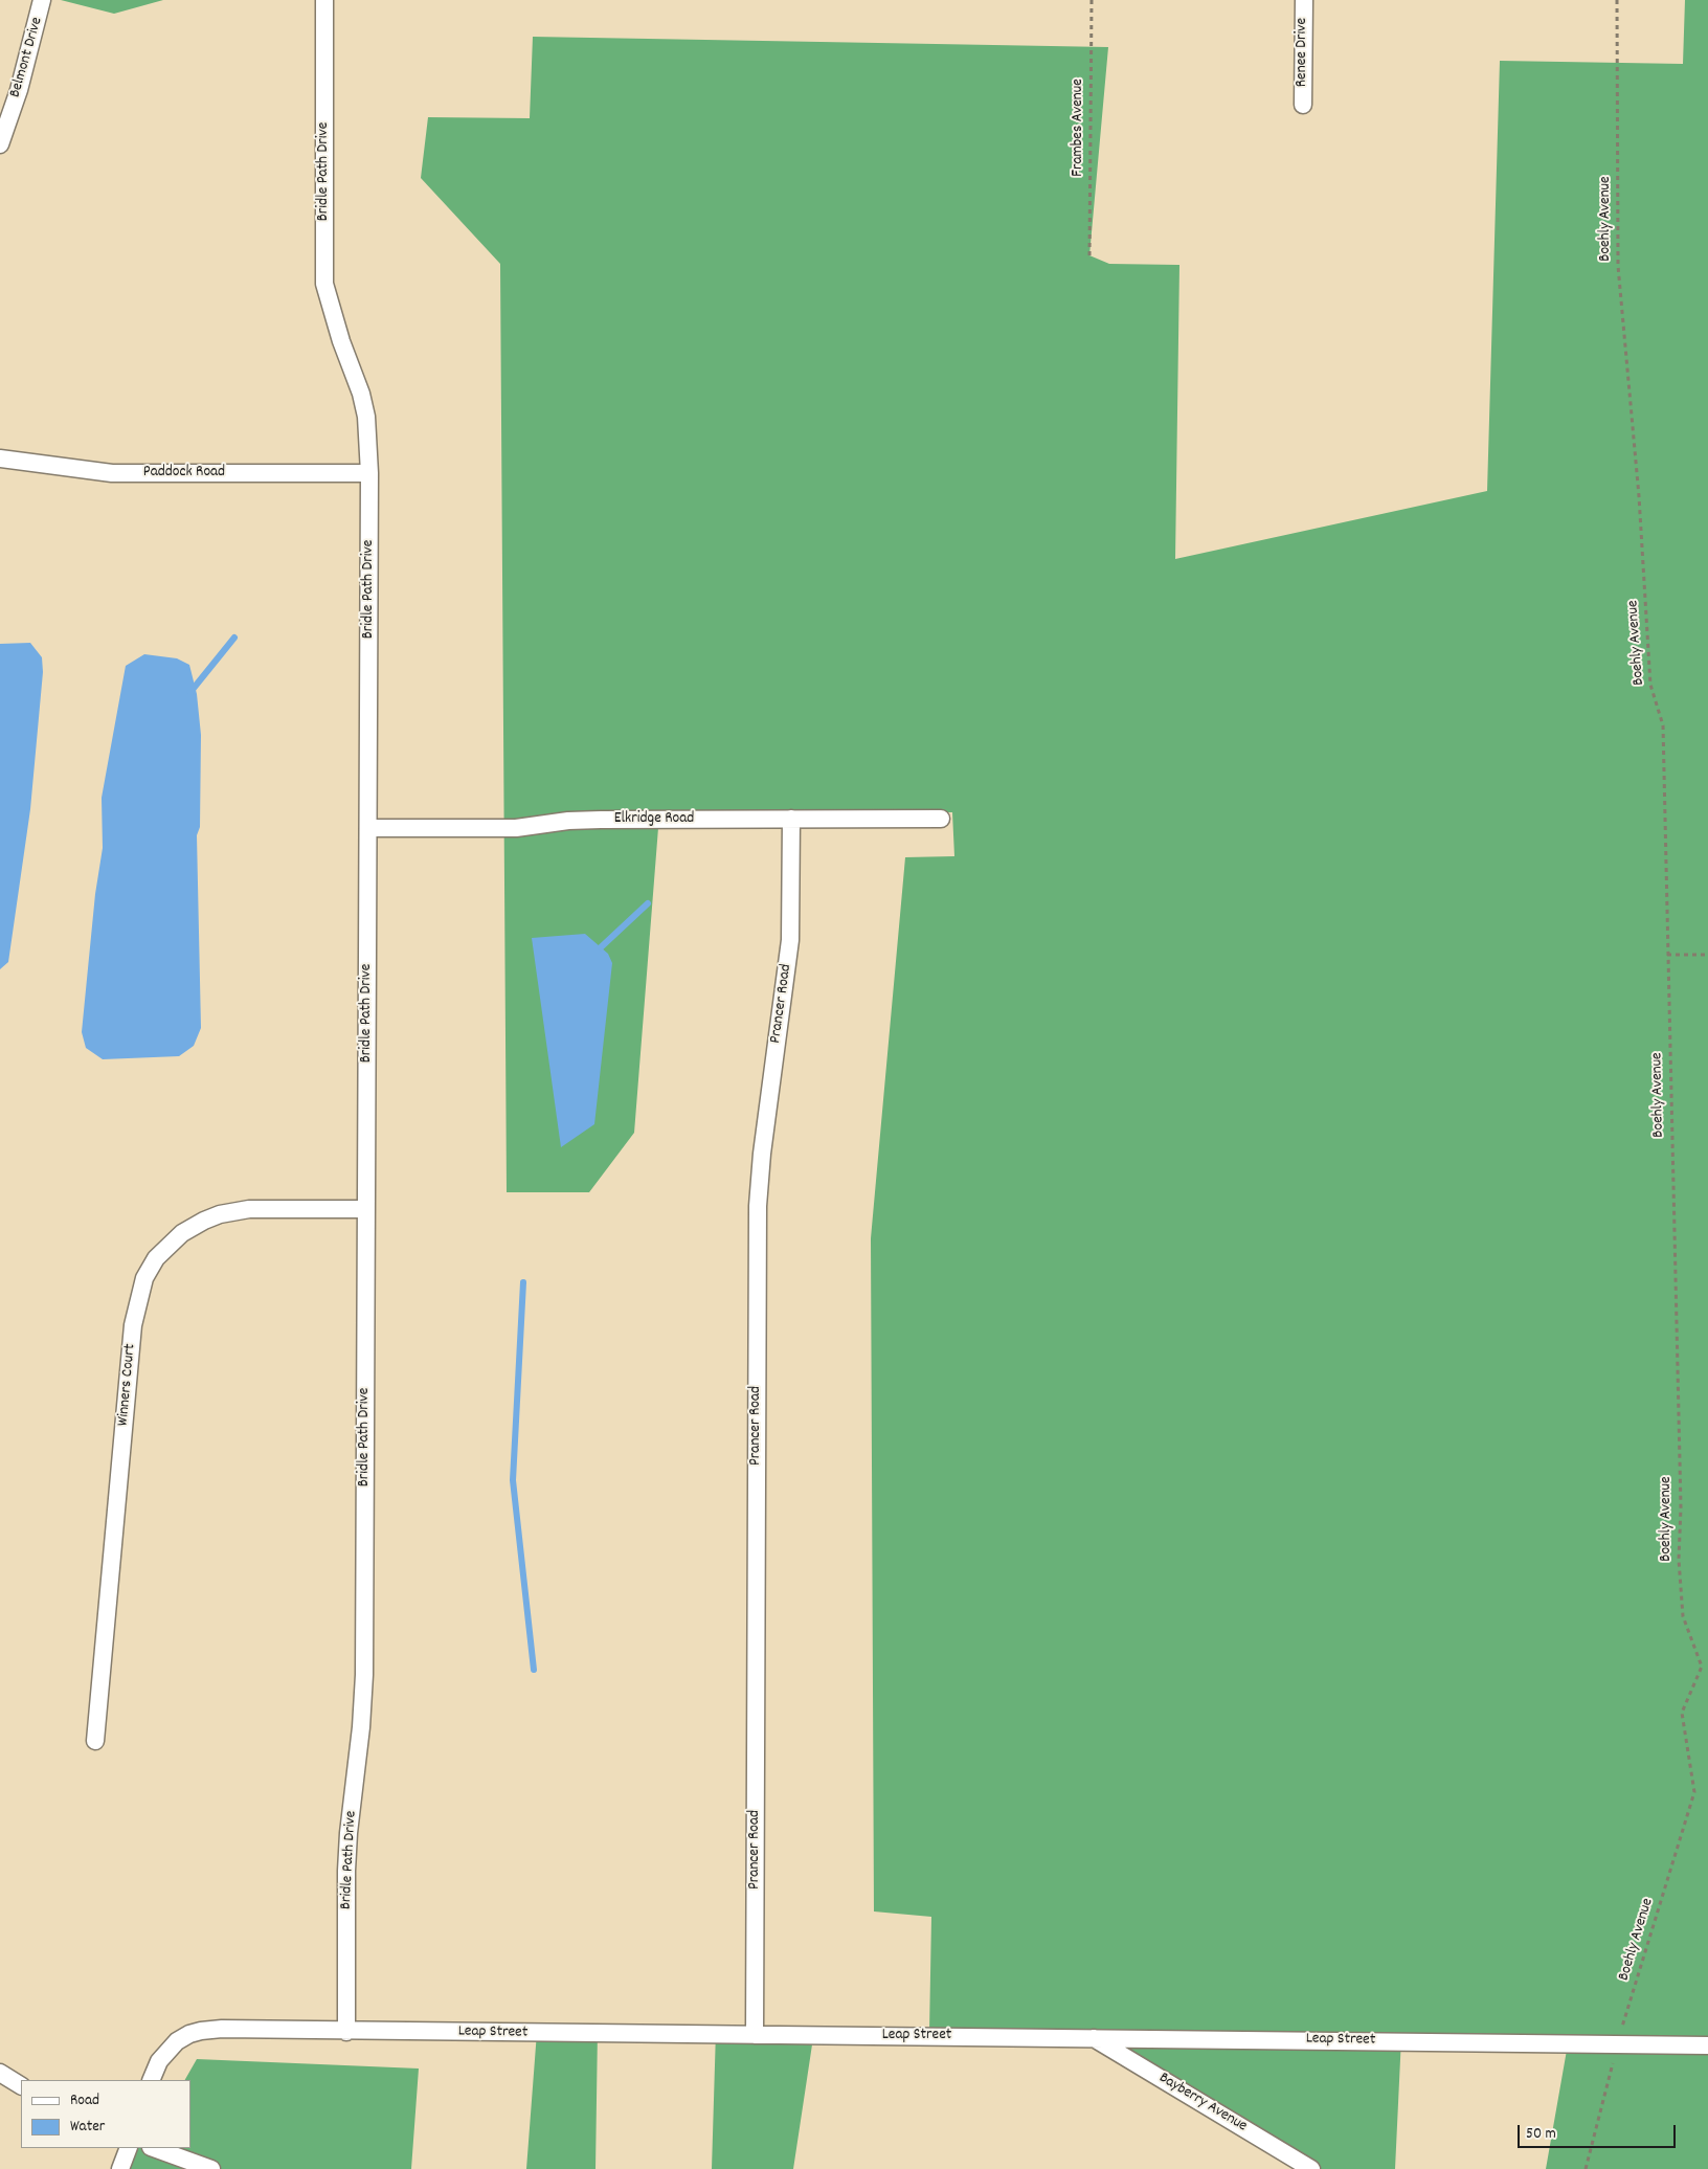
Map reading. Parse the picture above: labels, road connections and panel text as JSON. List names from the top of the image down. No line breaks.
{"streets":{"street":["Renee Drive","Belmont Drive","Bridle Path Drive","Paddock Road","Elkridge Road","Prancer Road","Winners Court","Leap Street","Bayberry Avenue"],"path":["Frambes Avenue","Boehly Avenue"]},"crossings":[["Bridle Path Drive","Paddock Road"],["Bridle Path Drive","Elkridge Road"],["Bridle Path Drive","Winners Court"],["Bridle Path Drive","Leap Street"],["Boehly Avenue","Leap Street"],["Elkridge Road","Prancer Road"],["Prancer Road","Leap Street"],["Leap Street","Bayberry Avenue"]],"legend":["Road","Water"],"scale_bar":"50 m"}
